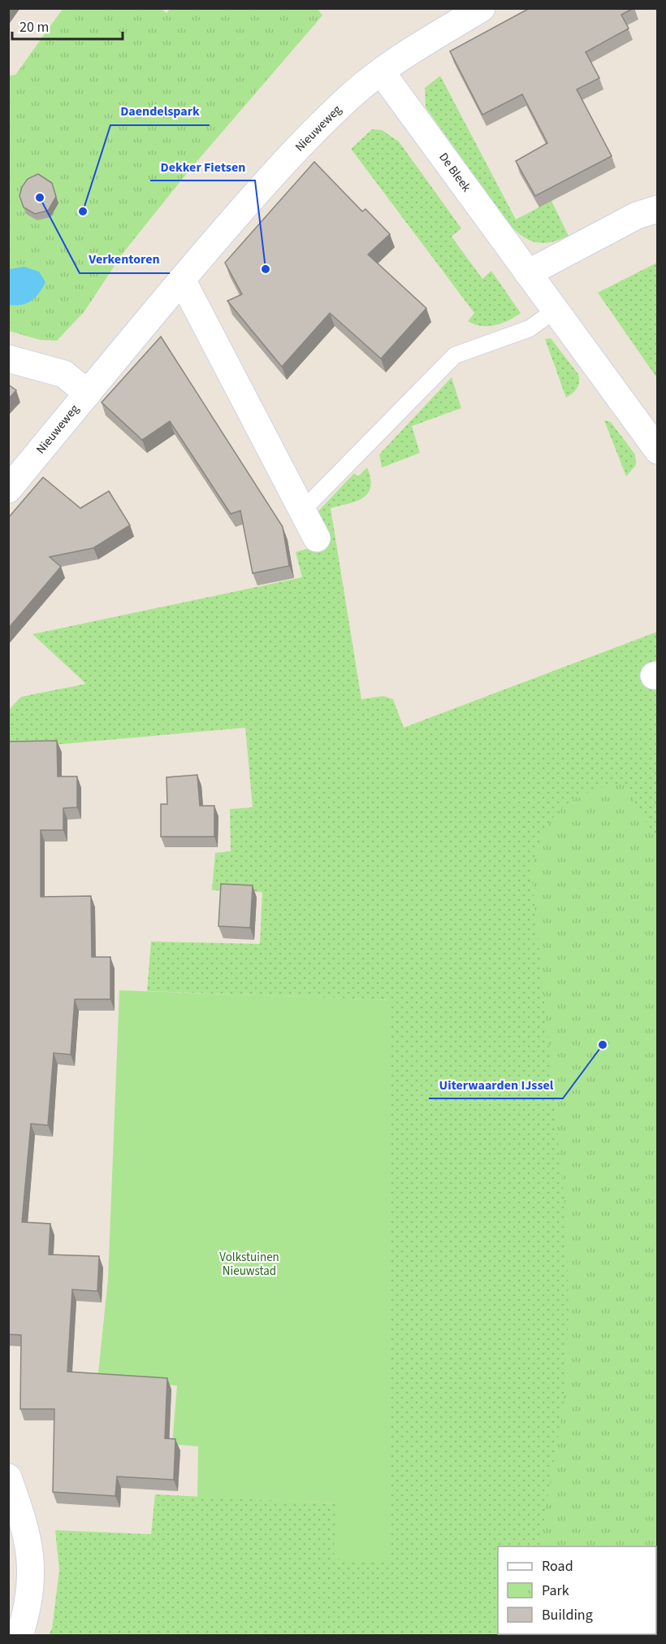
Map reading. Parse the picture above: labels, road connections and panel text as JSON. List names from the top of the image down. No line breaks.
{"streets":{"street":["Nieuweweg","De Bleek"]},"crossings":[["Nieuweweg","De Bleek"]],"parks":["Volkstuinen Nieuwstad"],"places":["Verkentoren","Daendelspark","Dekker Fietsen","Uiterwaarden IJssel"],"legend":["Road","Park","Building"],"scale_bar":"20 m"}
